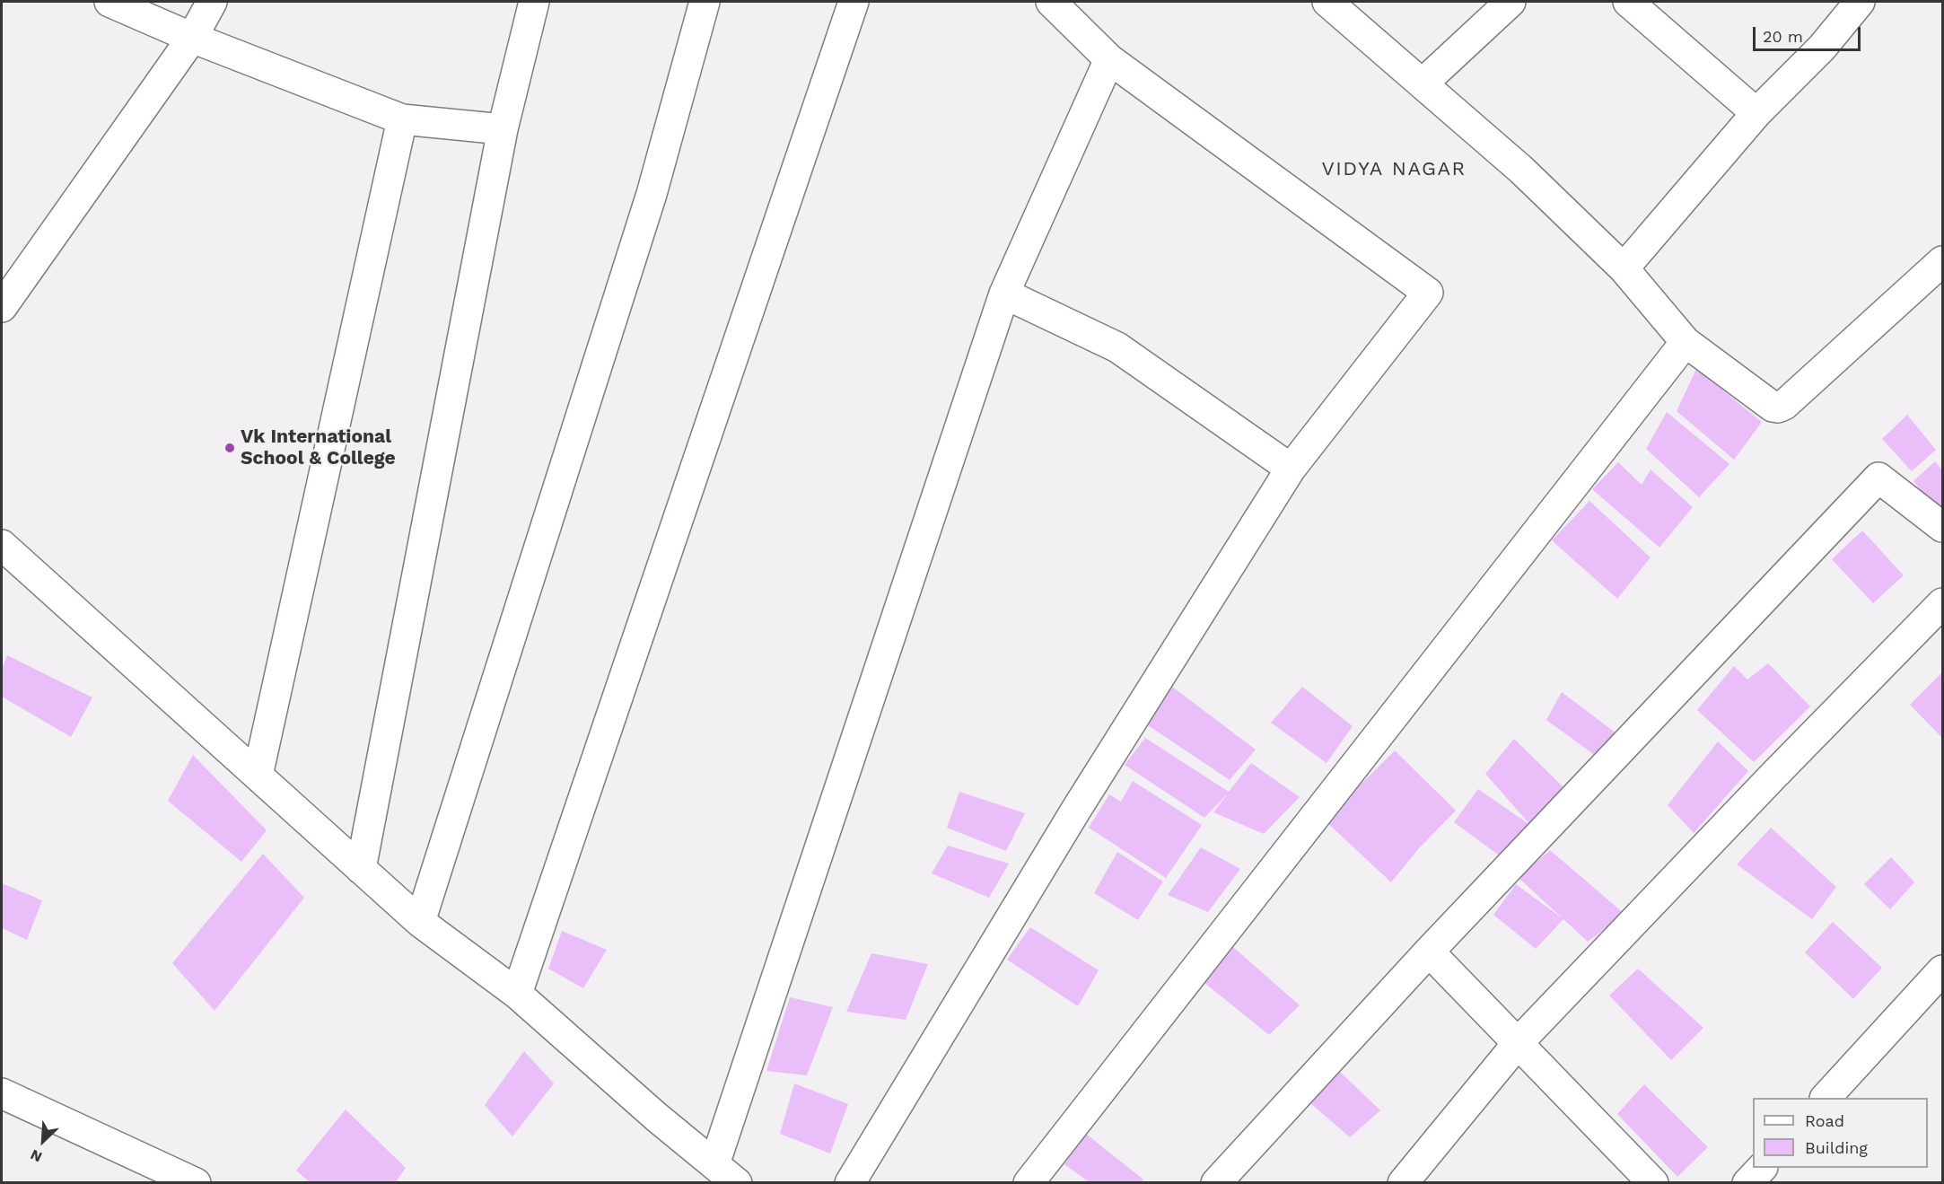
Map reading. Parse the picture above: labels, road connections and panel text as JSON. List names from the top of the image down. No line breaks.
{"districts":["VIDYA NAGAR"],"places":["Vk International School & College"],"legend":["Road","Building"],"scale_bar":"20 m","north":"bottom left"}
